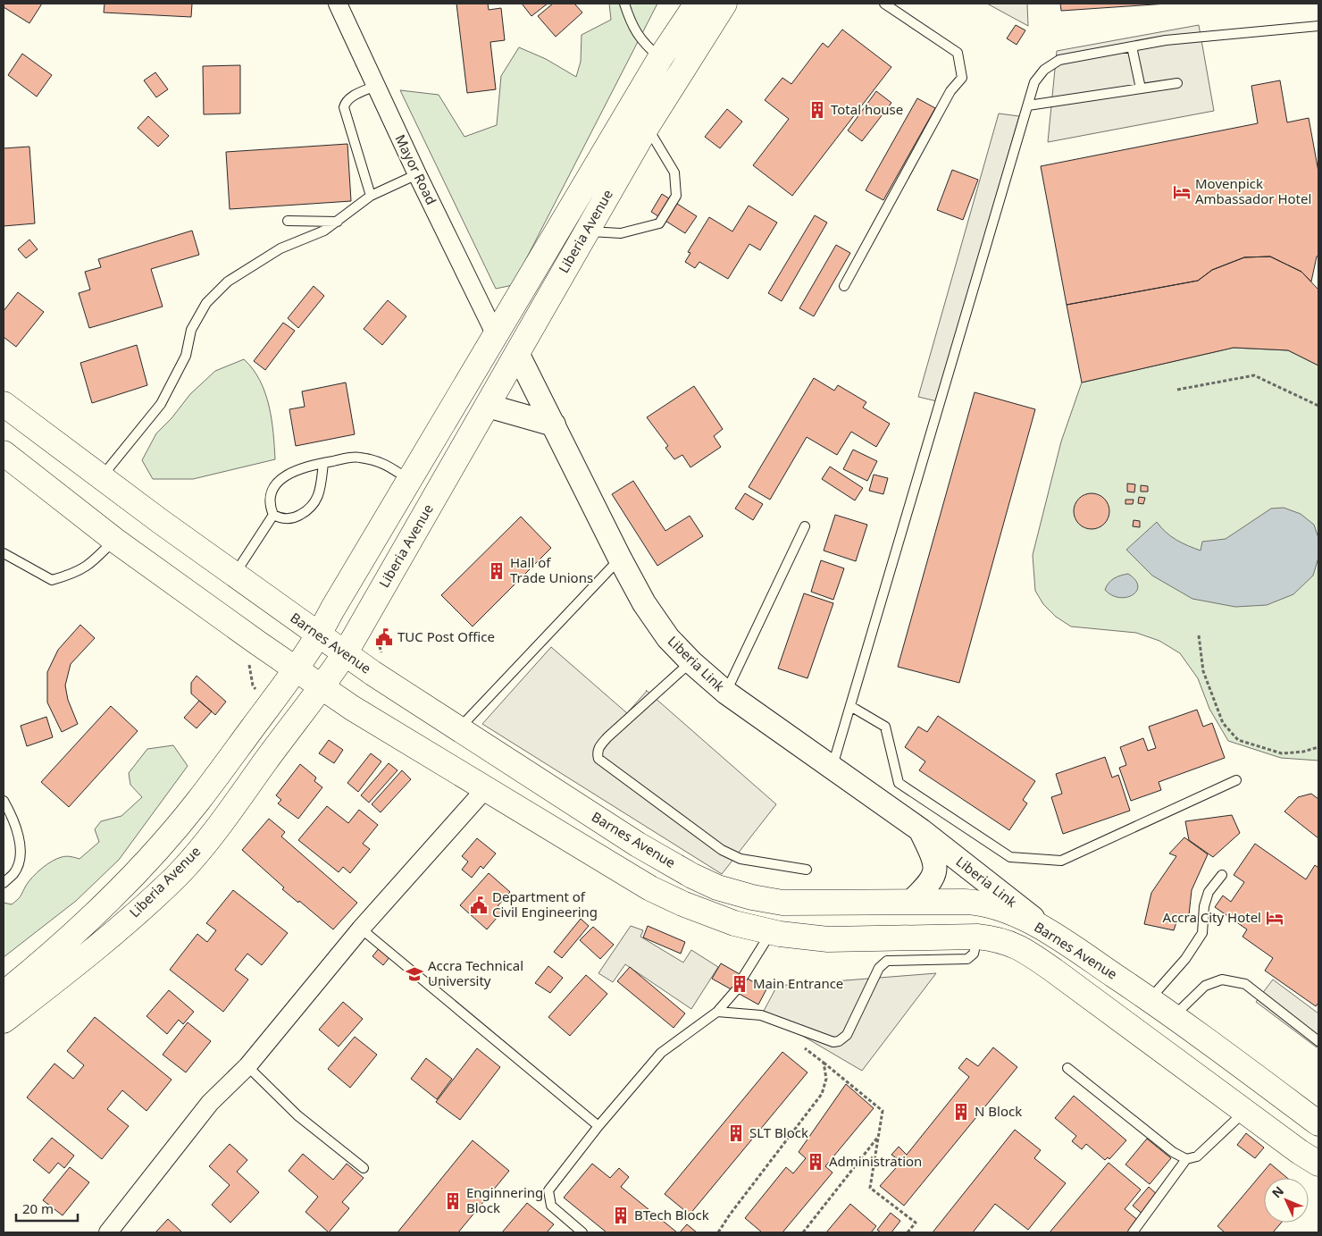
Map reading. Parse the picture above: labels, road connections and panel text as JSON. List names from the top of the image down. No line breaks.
{"streets":{"main road":["Liberia Avenue","Barnes Avenue"],"street":["Mayor Road","Liberia Link"]},"crossings":[["Mayor Road","Liberia Avenue"],["Liberia Avenue","Barnes Avenue"],["Liberia Avenue","Liberia Link"],["Barnes Avenue","Liberia Link"]],"places":{"building":["Total house","Hall of Trade Unions","Main Entrance","N Block","SLT Block","Administration","Enginnering Block","BTech Block"],"hotel":["Movenpick Ambassador Hotel","Accra City Hotel"],"public building":["TUC Post Office","Department of Civil Engineering"],"school or university":["Accra Technical University"]},"scale_bar":"20 m","north":"top left"}
